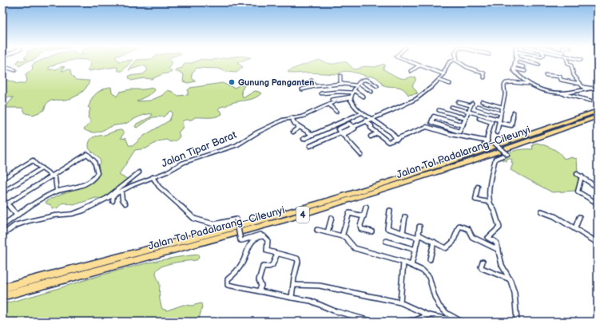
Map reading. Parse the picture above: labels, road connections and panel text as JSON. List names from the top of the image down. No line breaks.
{"streets":{"highway":["Jalan Tol Padalarang–Cileunyi","4"],"street":["Jalan Tipar Barat"]},"places":["Gunung Panganten"]}
